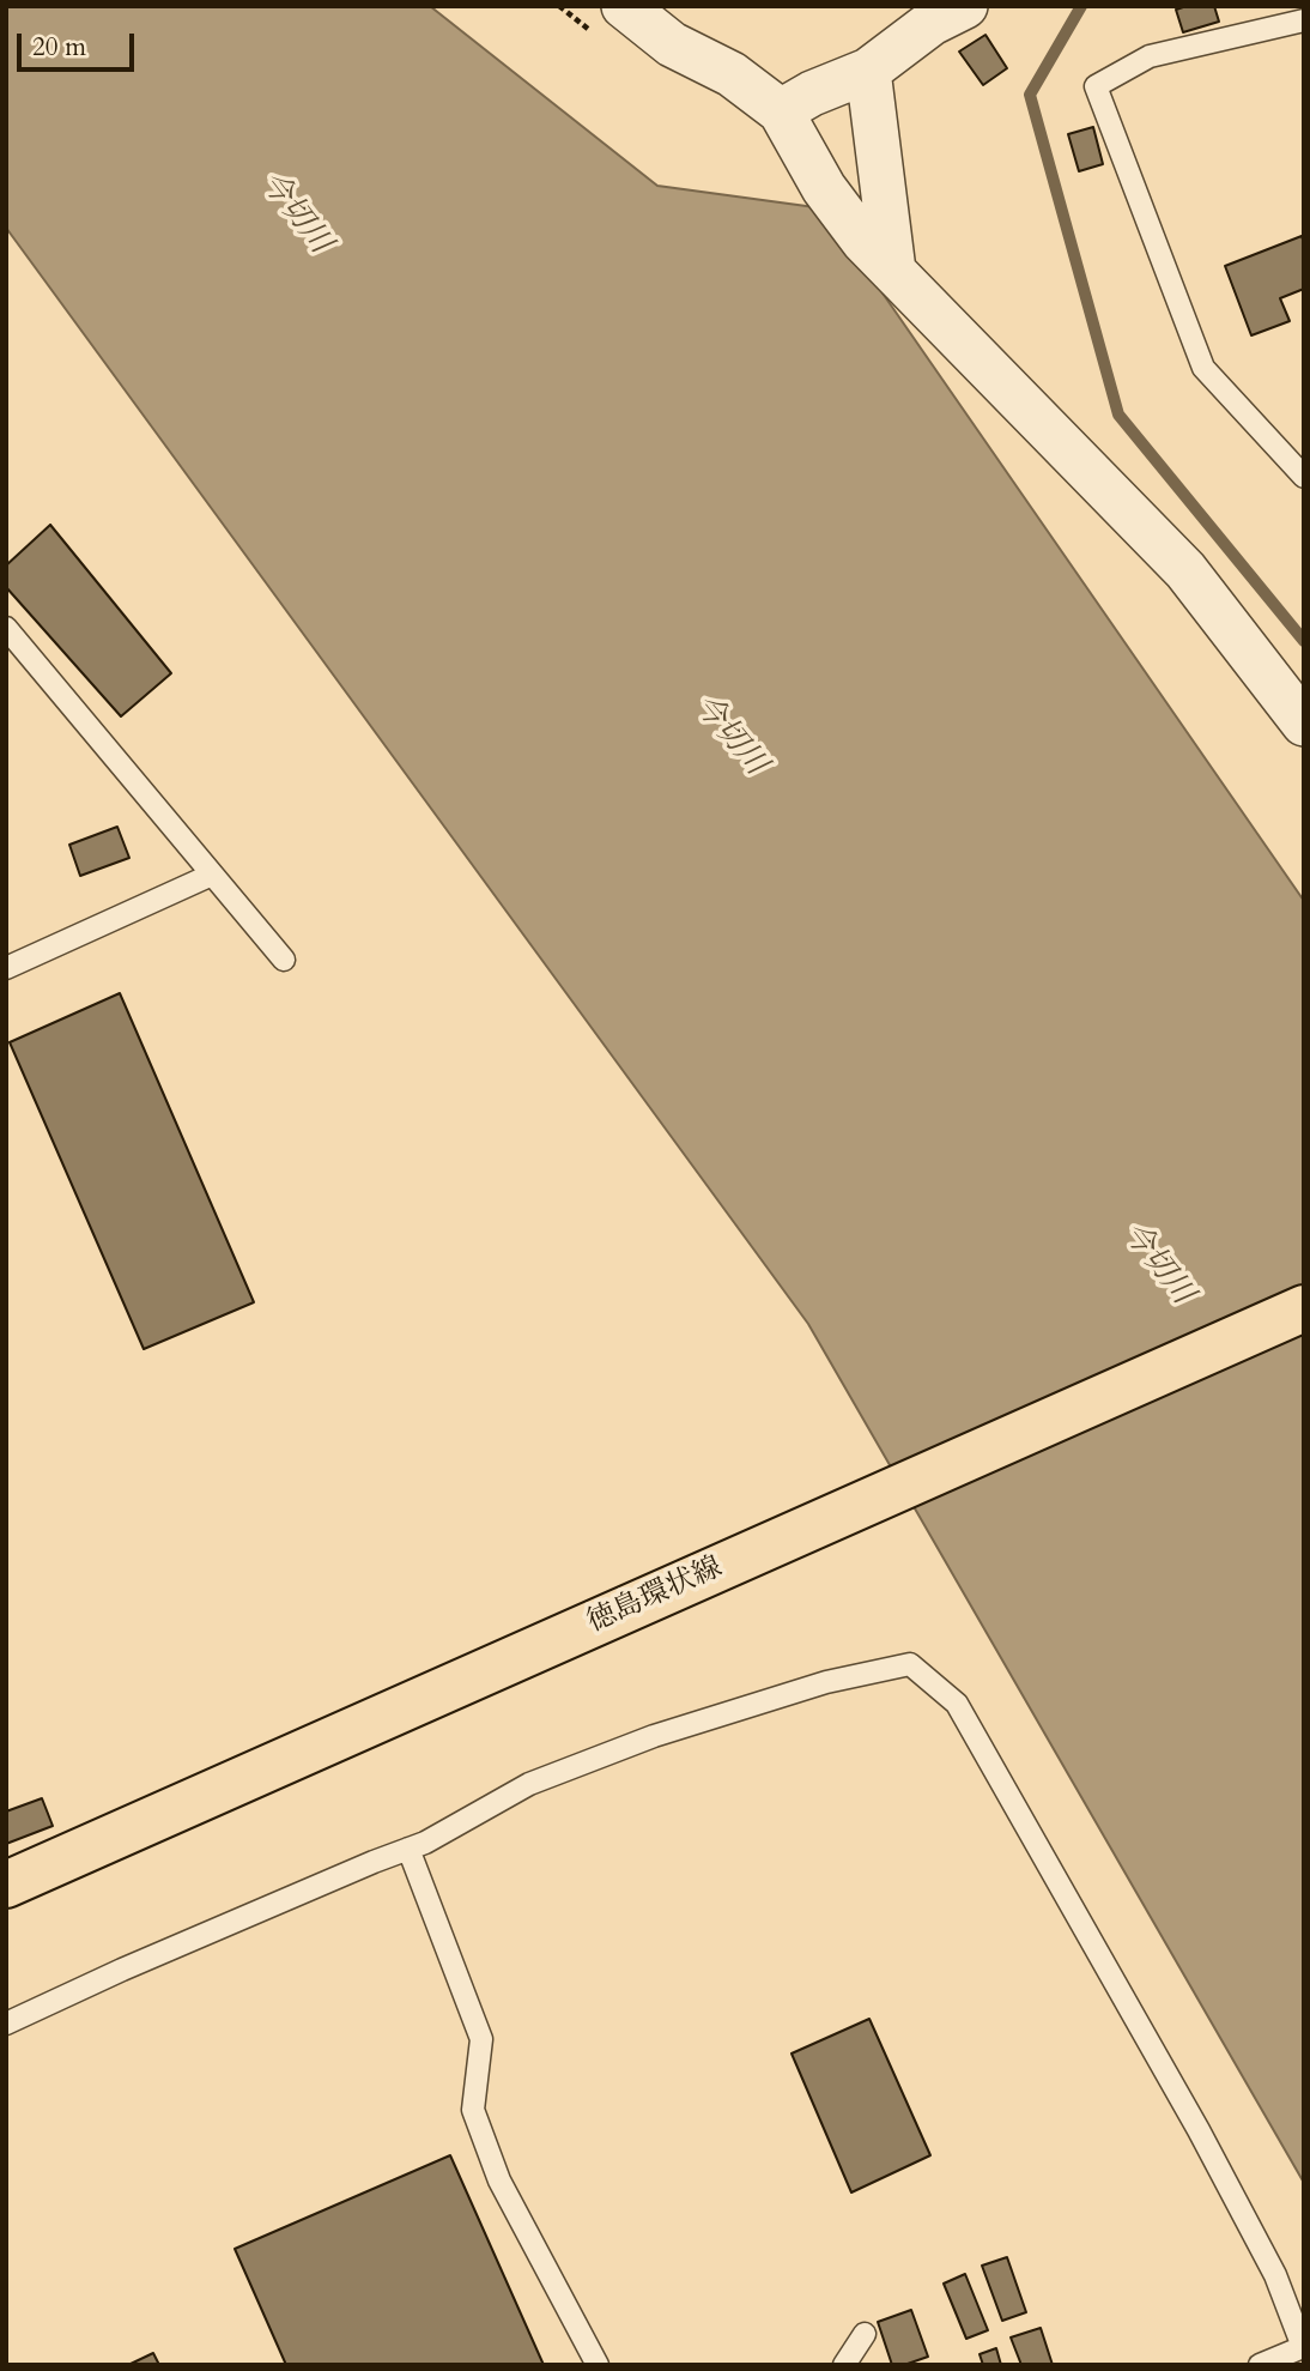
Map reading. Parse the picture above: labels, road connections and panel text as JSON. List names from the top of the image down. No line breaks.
{"streets":{"main road":["徳島環状線"]},"water":["今切川"],"scale_bar":"20 m"}
